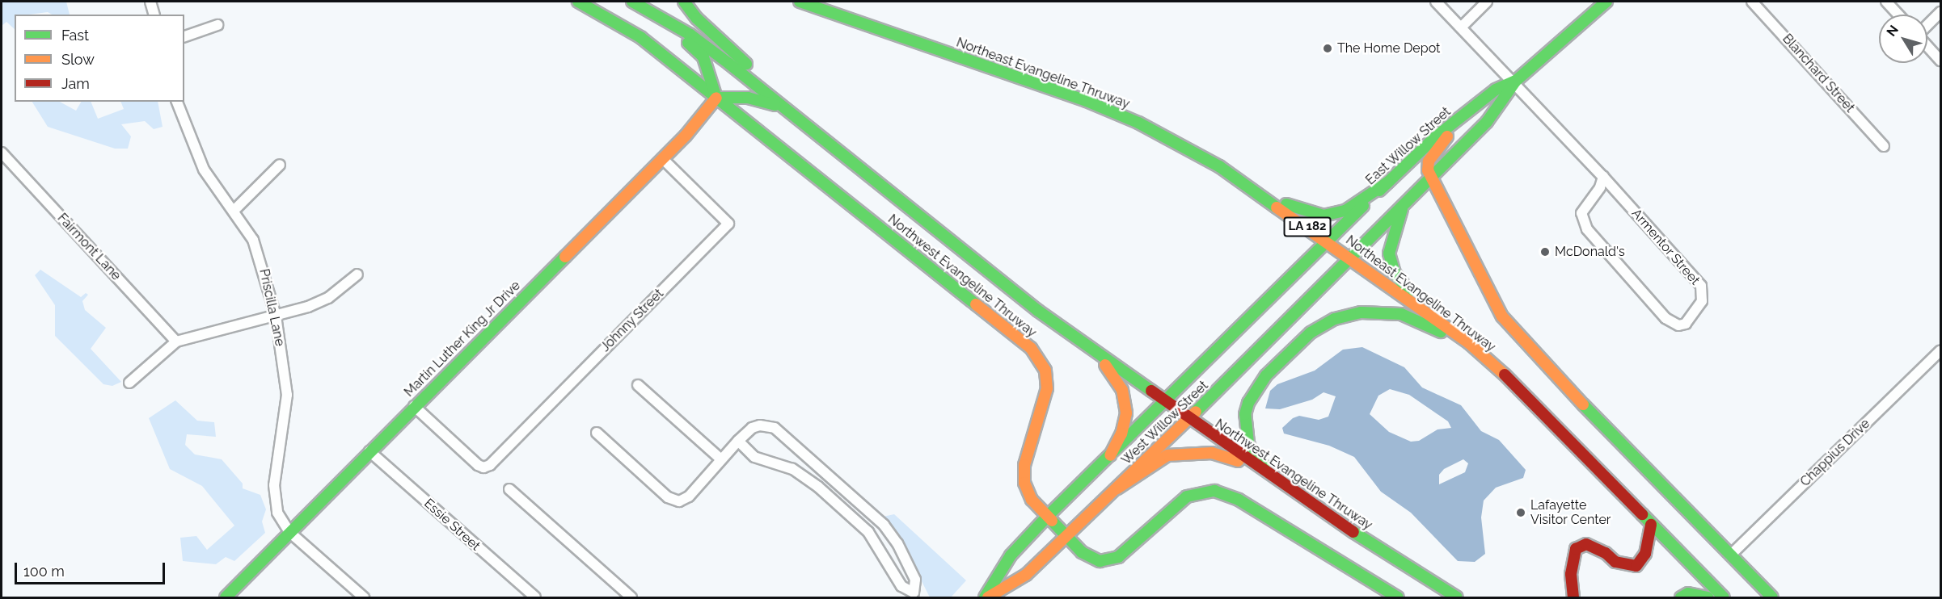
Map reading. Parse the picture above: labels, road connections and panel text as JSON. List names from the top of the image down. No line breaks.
{"streets":{"main road":["Northeast Evangeline Thruway","East Willow Street","LA 182","Northwest Evangeline Thruway","Martin Luther King Jr Drive","West Willow Street"],"street":["Blanchard Street","Fairmont Lane","Armentor Street","Priscilla Lane","Johnny Street","Chappius Drive","Essie Street"]},"crossings":[["Northeast Evangeline Thruway","East Willow Street"],["Northeast Evangeline Thruway","West Willow Street"],["Northeast Evangeline Thruway","Chappius Drive"],["East Willow Street","Armentor Street"],["East Willow Street","West Willow Street"],["Northwest Evangeline Thruway","Martin Luther King Jr Drive"],["Northwest Evangeline Thruway","West Willow Street"],["Priscilla Lane","Martin Luther King Jr Drive"],["Johnny Street","Martin Luther King Jr Drive"],["Martin Luther King Jr Drive","Essie Street"]],"places":["The Home Depot","McDonald's","Lafayette Visitor Center"],"legend":["Fast","Slow","Jam"],"scale_bar":"100 m","north":"top left"}
